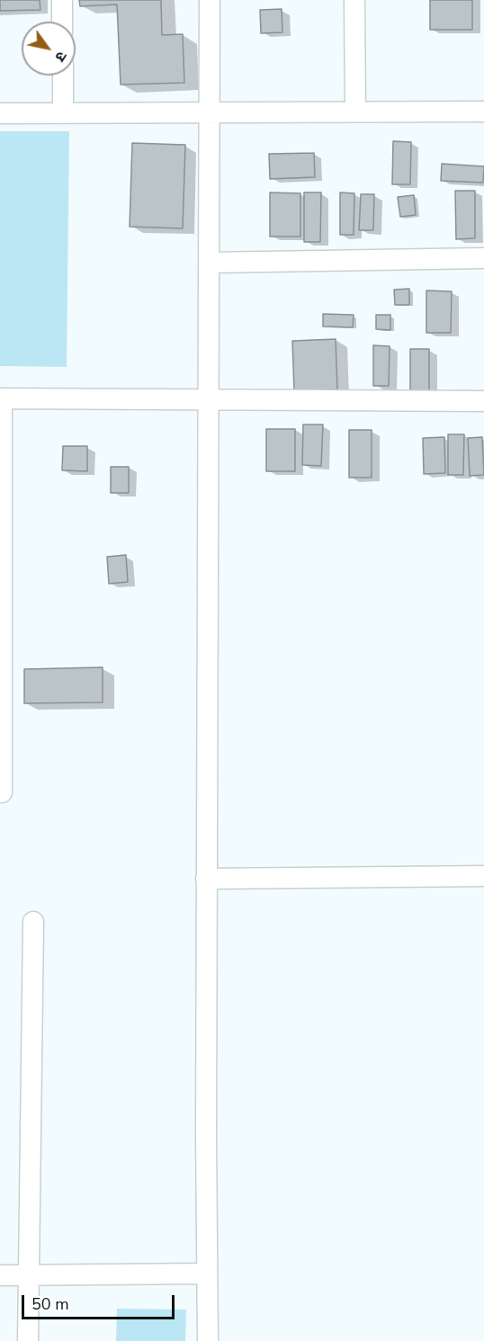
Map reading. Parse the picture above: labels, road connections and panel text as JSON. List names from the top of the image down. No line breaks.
{"scale_bar":"50 m","north":"bottom right"}
